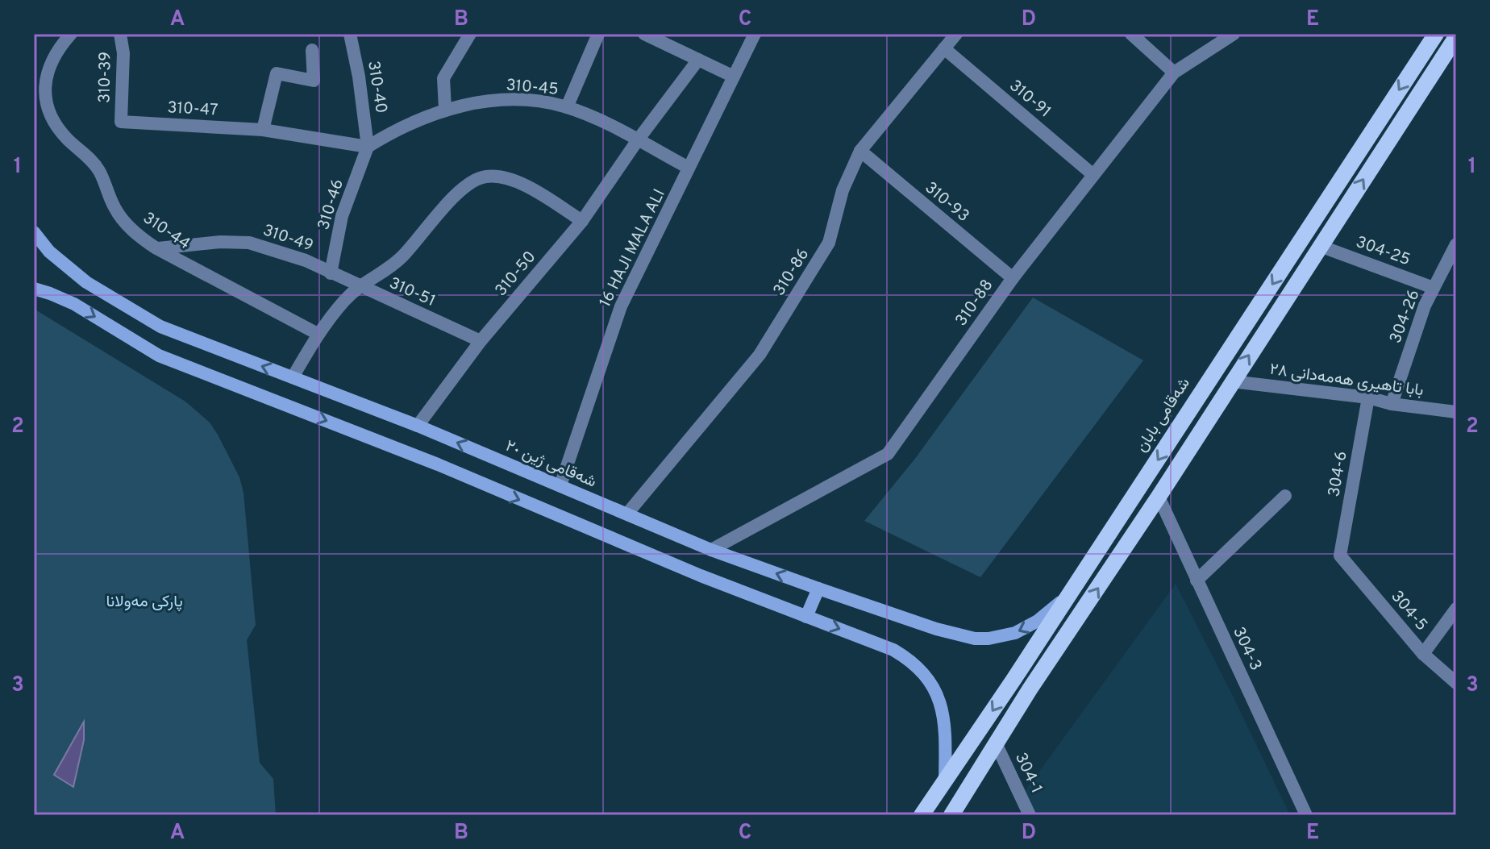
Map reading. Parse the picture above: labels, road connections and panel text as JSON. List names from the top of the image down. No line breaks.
{"streets":{"main road":["شەقامی بابان","شەقامی ژین ٢٠"],"street":["310-39","310-40","310-45","310-91","310-47","310-93","310-46","310-44","310-49","16 HAJI MALA ALI","304-25","310-86","310-50","310-51","310-88","304-26","بابا تاهیری هەمەدانی ٢٨","304-6","304-5","304-3","304-1"]},"crossings":[["310-39","310-47"],["310-40","310-45"],["310-40","310-47"],["310-40","310-46"],["310-45","310-47"],["310-45","310-46"],["310-45","16 HAJI MALA ALI"],["310-45","310-50"],["310-91","310-86"],["310-91","310-88"],["310-47","310-46"],["310-93","310-86"],["310-93","310-88"],["310-46","310-49"],["310-46","310-51"],["310-44","310-49"],["310-49","310-51"],["16 HAJI MALA ALI","شەقامی ژین ٢٠"],["304-25","304-26"],["310-86","شەقامی ژین ٢٠"],["310-50","310-51"],["310-50","شەقامی ژین ٢٠"],["310-88","شەقامی ژین ٢٠"],["304-26","بابا تاهیری هەمەدانی ٢٨"],["بابا تاهیری هەمەدانی ٢٨","304-6"],["شەقامی بابان","شەقامی ژین ٢٠"],["304-6","304-5"]],"parks":["پارکی مەولانا"],"grid":{"columns":["A","B","C","D","E"],"rows":["1","2","3"]}}
